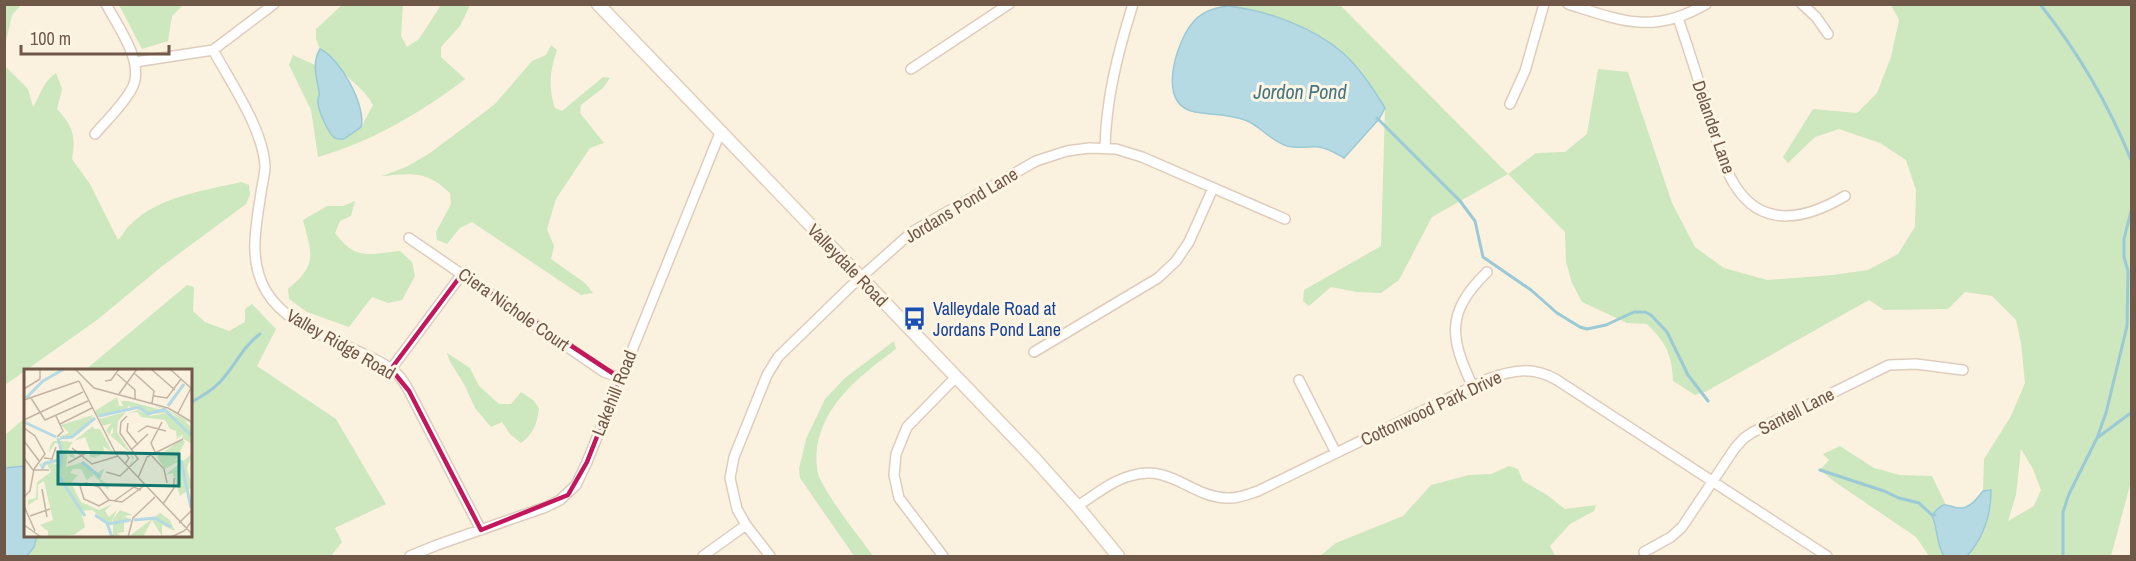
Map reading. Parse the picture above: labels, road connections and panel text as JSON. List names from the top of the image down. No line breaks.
{"streets":{"street":["Delander Lane","Jordans Pond Lane","Valleydale Road","Ciera Nichole Court","Valley Ridge Road","Lakehill Road","Cottonwood Park Drive","Santell Lane"]},"crossings":[["Jordans Pond Lane","Valleydale Road"],["Valleydale Road","Lakehill Road"],["Valleydale Road","Cottonwood Park Drive"],["Ciera Nichole Court","Lakehill Road"],["Valley Ridge Road","Lakehill Road"],["Cottonwood Park Drive","Santell Lane"]],"water":["Jordon Pond"],"places":{"bus stop":["Valleydale Road at Jordans Pond Lane"]},"scale_bar":"100 m"}
